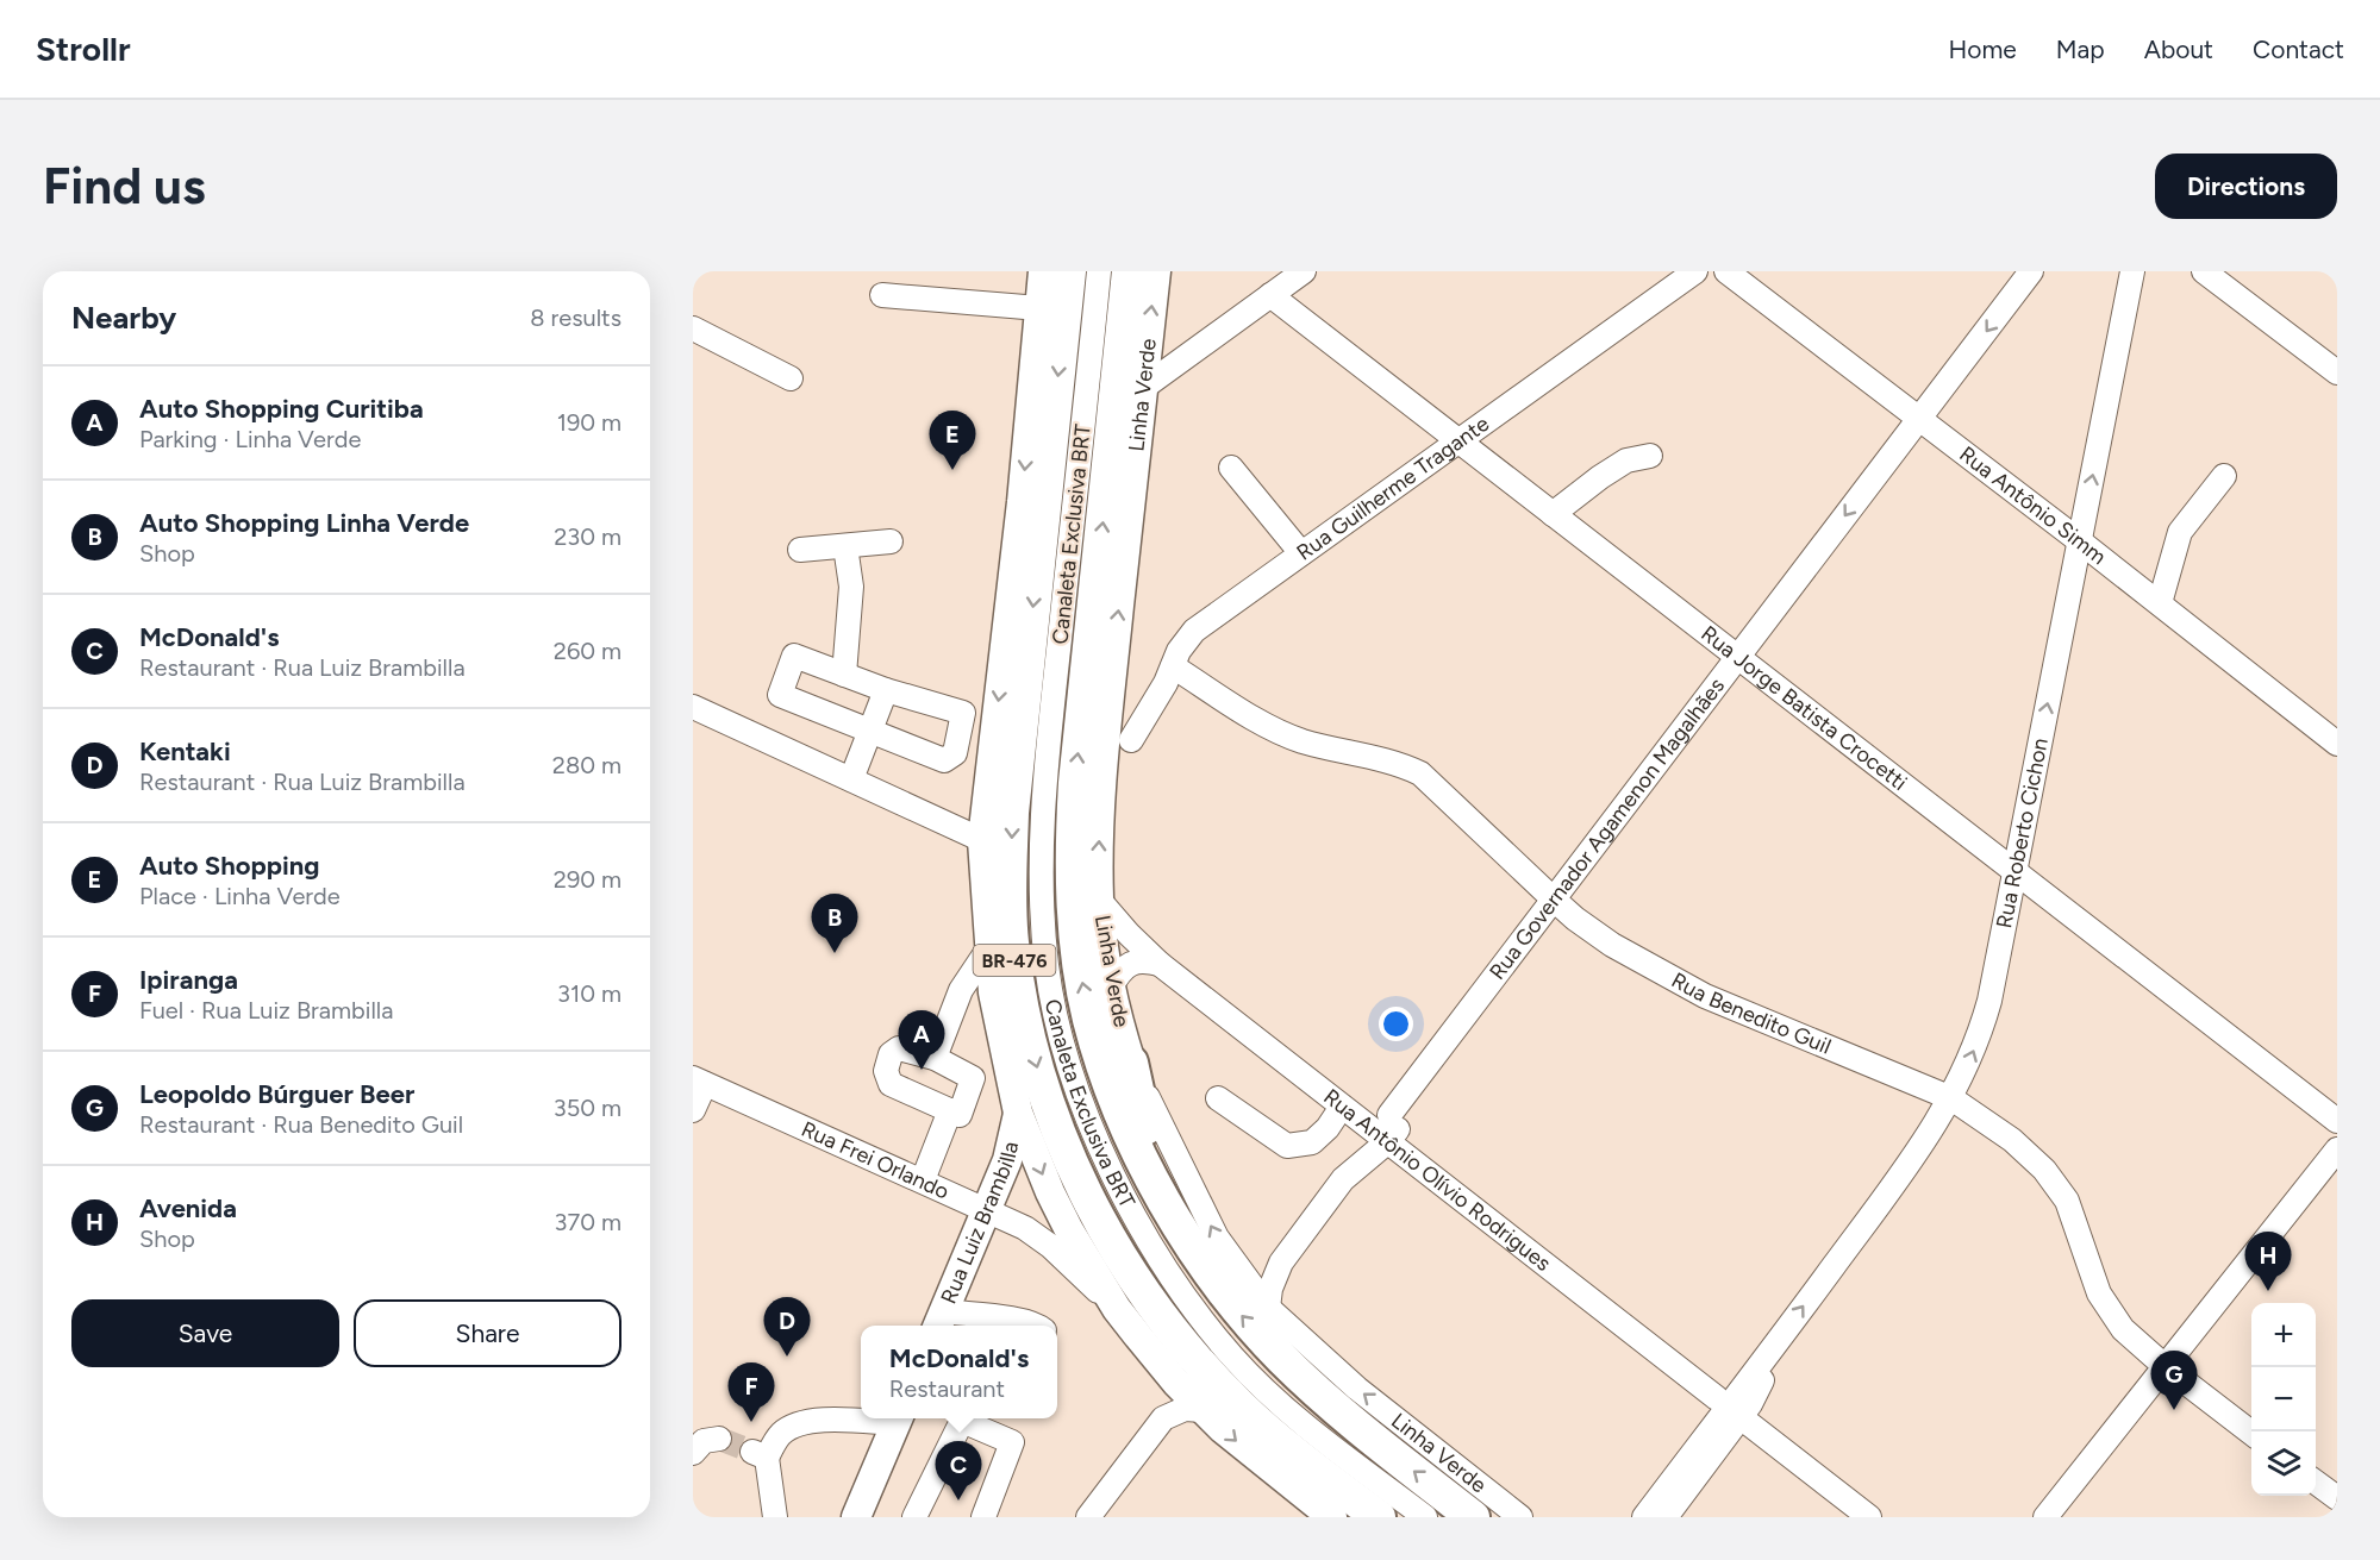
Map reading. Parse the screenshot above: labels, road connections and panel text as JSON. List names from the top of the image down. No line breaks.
{"streets":{"highway":["Linha Verde","BR-476"],"main road":["Rua Luiz Brambilla"],"street":["Rua Guilherme Tragante","Rua Antônio Simm","Canaleta Exclusiva BRT","Rua Jorge Batista Crocetti","Rua Governador Agamenon Magalhães","Rua Roberto Cichon","Rua Benedito Guil","Rua Frei Orlando","Rua Antônio Olívio Rodrigues"]},"crossings":[["Linha Verde","Rua Antônio Olívio Rodrigues"],["Rua Guilherme Tragante","Rua Jorge Batista Crocetti"],["Rua Guilherme Tragante","Rua Benedito Guil"],["Rua Antônio Simm","Rua Governador Agamenon Magalhães"],["Rua Antônio Simm","Rua Roberto Cichon"],["Canaleta Exclusiva BRT","BR-476"],["Rua Jorge Batista Crocetti","Rua Governador Agamenon Magalhães"],["Rua Jorge Batista Crocetti","Rua Roberto Cichon"],["Rua Governador Agamenon Magalhães","Rua Benedito Guil"],["Rua Roberto Cichon","Rua Benedito Guil"],["Rua Frei Orlando","Rua Luiz Brambilla"]],"one_way":["Rua Governador Agamenon Magalhães","Rua Roberto Cichon"],"page":{"header":"Strollr","nav":["Home","Map","About","Contact"],"buttons":["Directions",["Save","Share"]],"title":"Find us","heading":["Nearby","8 results"],"list":[{"mark":"A","name":"Auto Shopping Curitiba","note":"Parking · Linha Verde","value":"190 m"},{"mark":"B","name":"Auto Shopping Linha Verde","note":"Shop","value":"230 m"},{"mark":"C","name":"McDonald's","note":"Restaurant · Rua Luiz Brambilla","value":"260 m"},{"mark":"D","name":"Kentaki","note":"Restaurant · Rua Luiz Brambilla","value":"280 m"},{"mark":"E","name":"Auto Shopping","note":"Place · Linha Verde","value":"290 m"},{"mark":"F","name":"Ipiranga","note":"Fuel · Rua Luiz Brambilla","value":"310 m"},{"mark":"G","name":"Leopoldo Búrguer Beer","note":"Restaurant · Rua Benedito Guil","value":"350 m"},{"mark":"H","name":"Avenida","note":"Shop","value":"370 m"}],"pins":["E","B","A","H","D","G","F","C"],"map_buttons":["+","−"],"popup":["McDonald's","Restaurant"]}}
